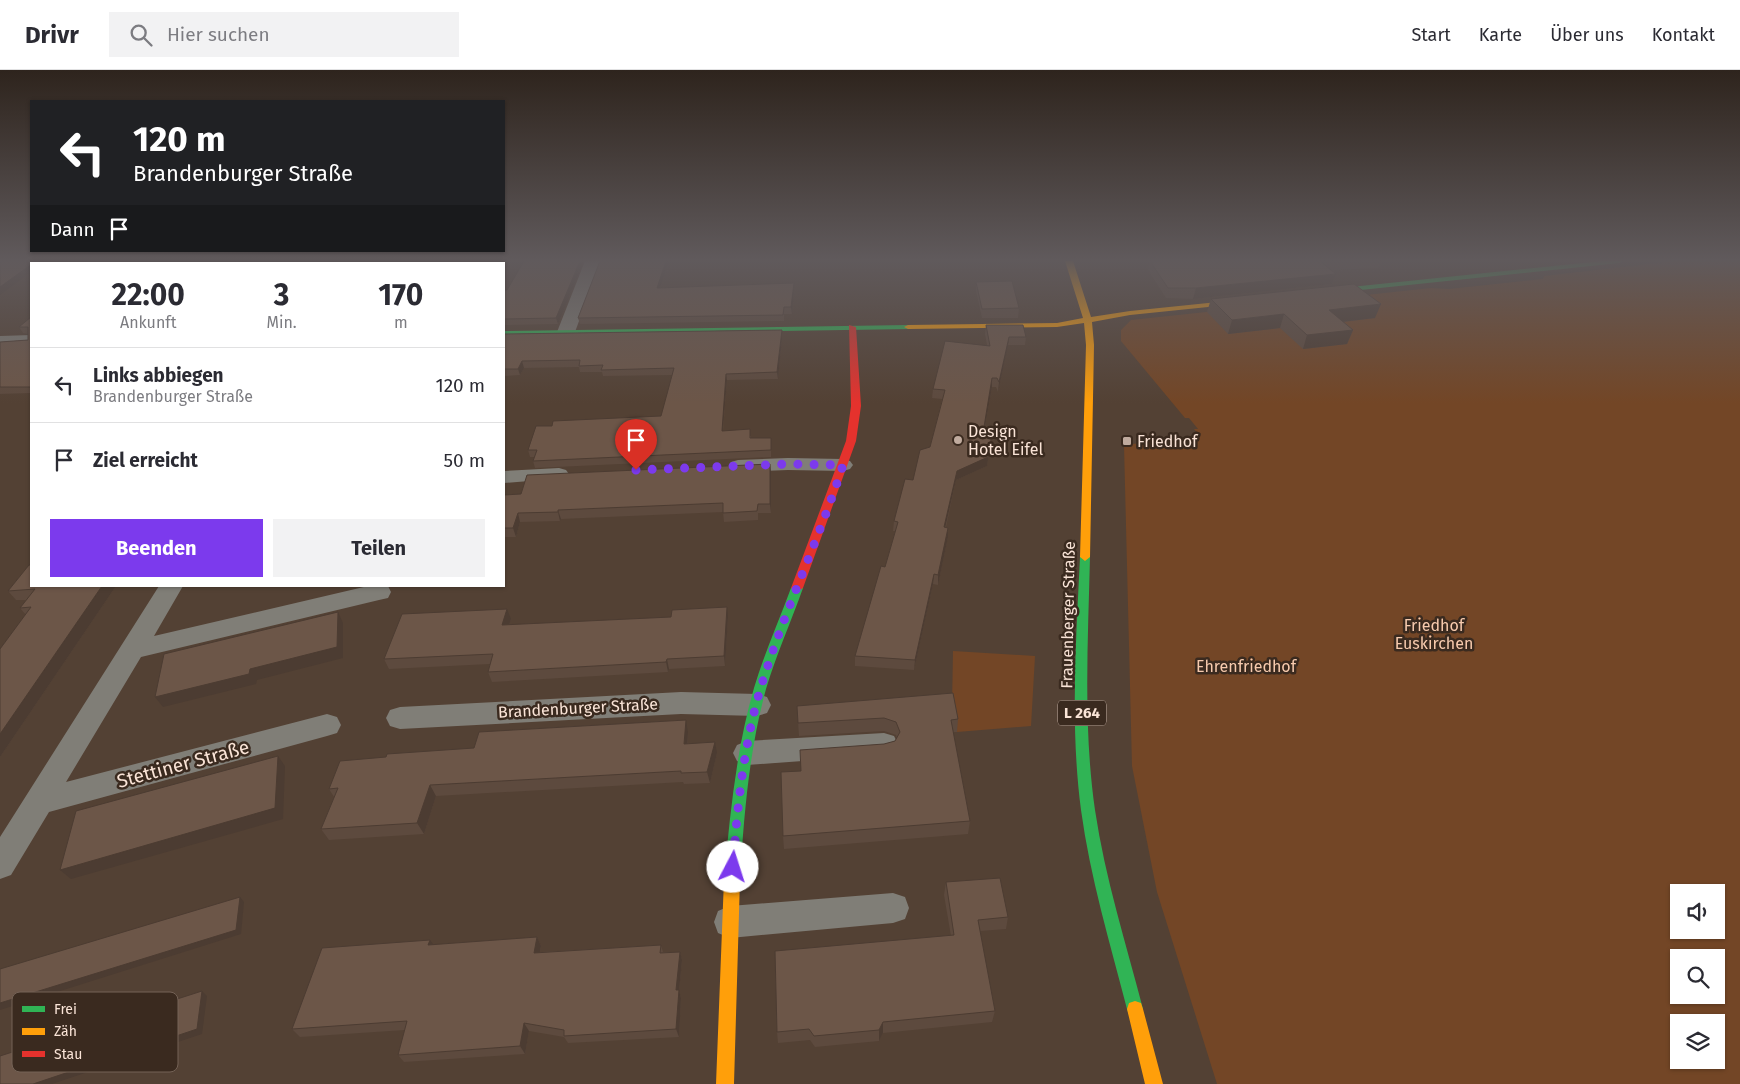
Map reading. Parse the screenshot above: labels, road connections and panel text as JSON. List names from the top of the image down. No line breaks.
{"streets":{"street":["Frauenberger Straße","Brandenburger Straße","L 264","Stettiner Straße"]},"parks":["Friedhof Euskirchen","Ehrenfriedhof"],"places":{"other":["Design Hotel Eifel"],"transit":["Friedhof"]},"legend":["Frei","Zäh","Stau"],"page":{"header":"Drivr","search":"Hier suchen","nav":["Start","Karte","Über uns","Kontakt"],"turn":["120 m","Brandenburger Straße"],"then":"Dann","eta":["22:00","Ankunft","3","Min.","170","m"],"list":[{"name":"Links abbiegen","note":"Brandenburger Straße","value":"120 m"},{"name":"Ziel erreicht","value":"50 m"}],"buttons":["Beenden","Teilen"]}}
